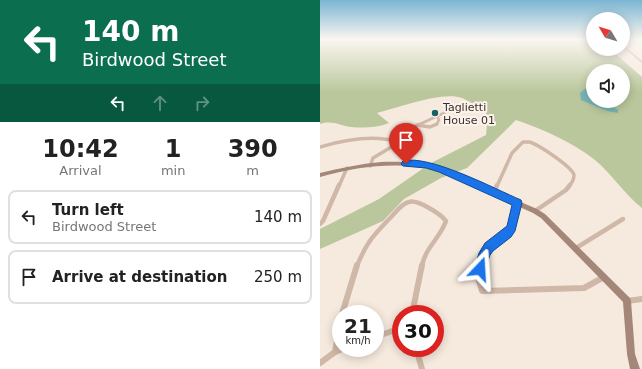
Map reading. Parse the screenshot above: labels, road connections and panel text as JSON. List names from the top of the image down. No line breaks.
{"places":["Taglietti House 01"],"north":"top left","page":{"turn":["140 m","Birdwood Street"],"eta":["10:42","Arrival","1","min","390","m"],"list":[{"name":"Turn left","note":"Birdwood Street","value":"140 m"},{"name":"Arrive at destination","value":"250 m"}],"speed":"21 km/h","limit":"30"}}
